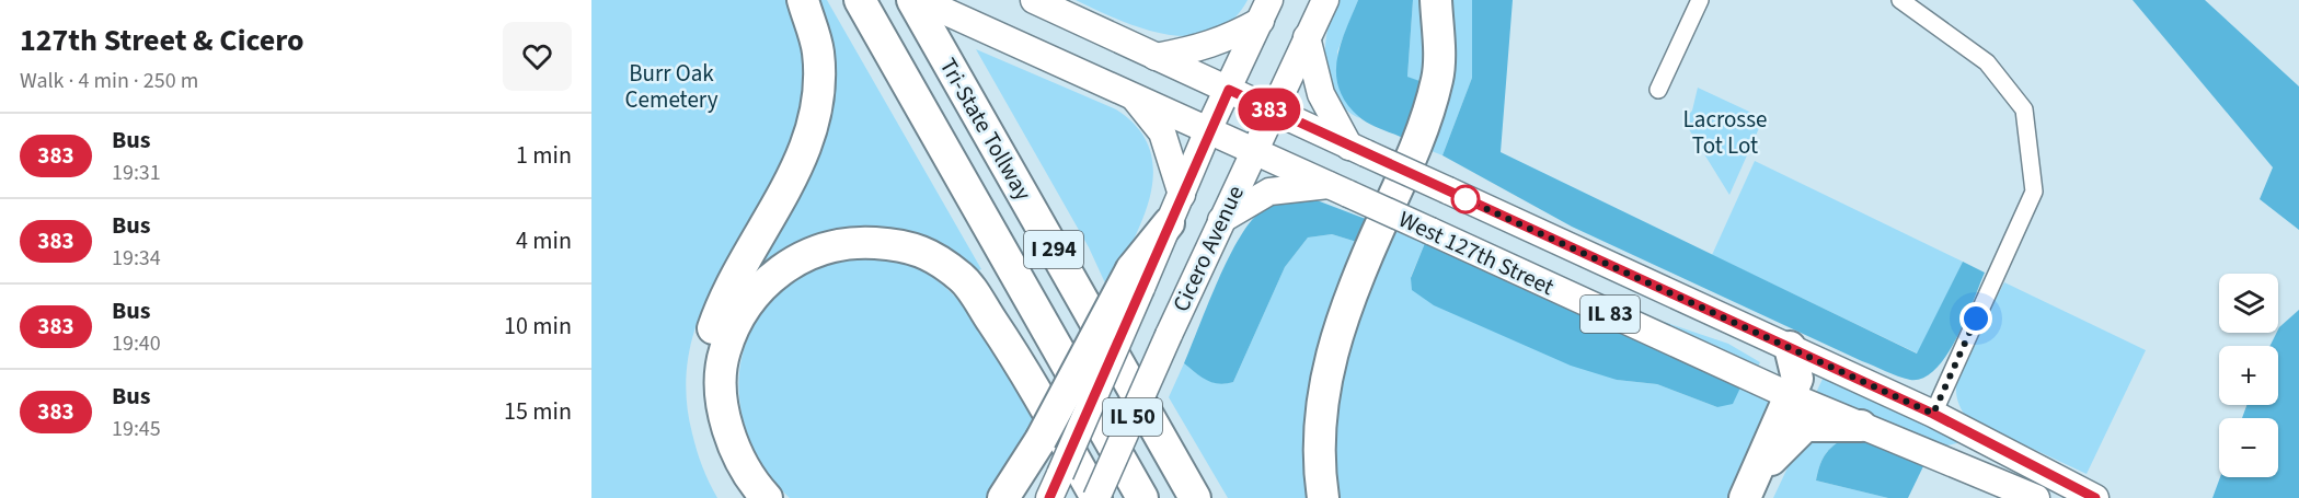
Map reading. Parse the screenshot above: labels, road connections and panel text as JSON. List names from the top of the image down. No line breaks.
{"streets":{"highway":["Tri-State Tollway","I 294"],"main road":["Cicero Avenue","West 127th Street","IL 83","IL 50"]},"crossings":[["Cicero Avenue","West 127th Street"]],"parks":["Burr Oak Cemetery","Lacrosse Tot Lot"],"lines":["bus line 383"],"page":{"heading":["127th Street & Cicero","Walk · 4 min · 250 m"],"on_map":"383","list":[{"mark":"383","name":"Bus","note":"19:31","value":"1 min"},{"mark":"383","name":"Bus","note":"19:34","value":"4 min"},{"mark":"383","name":"Bus","note":"19:40","value":"10 min"},{"mark":"383","name":"Bus","note":"19:45","value":"15 min"}],"map_buttons":["+","−"]}}
